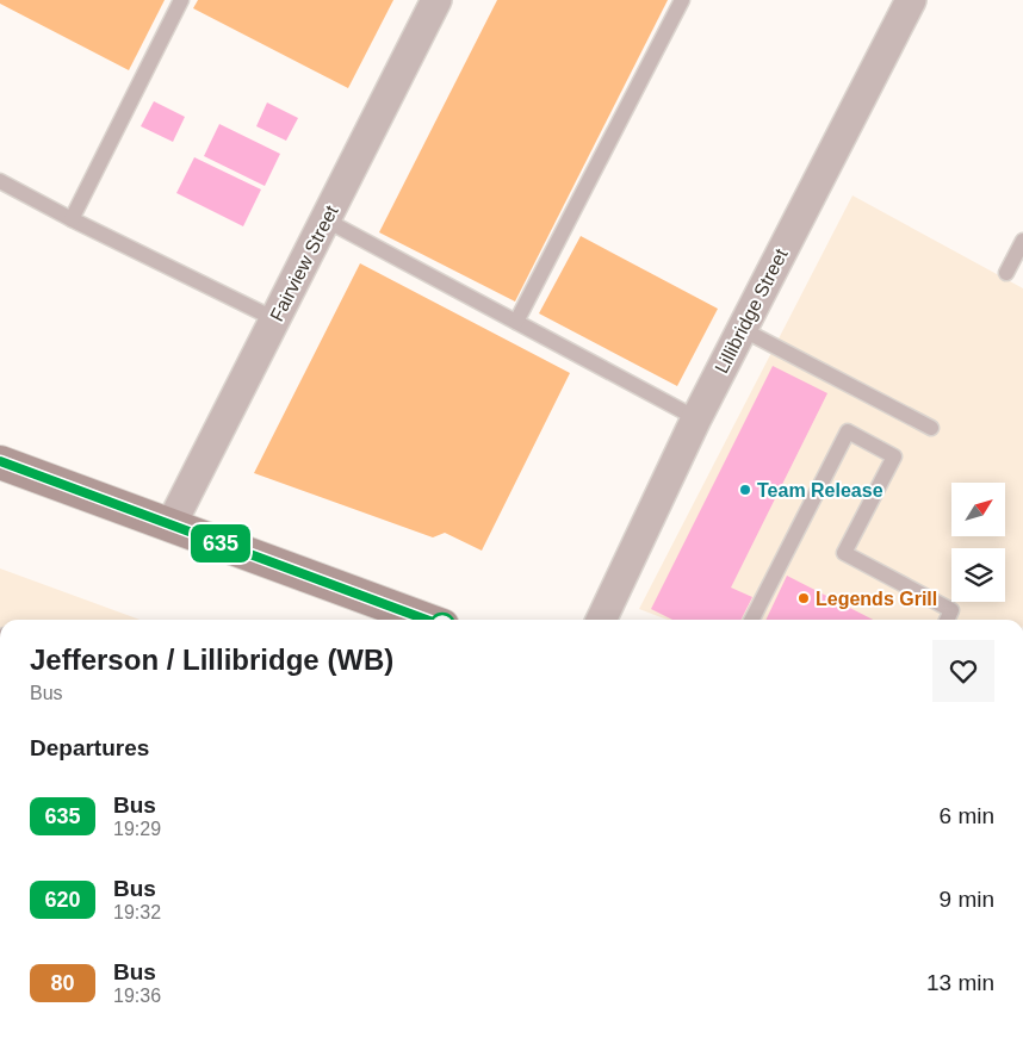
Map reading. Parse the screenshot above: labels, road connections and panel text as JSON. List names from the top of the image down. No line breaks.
{"streets":{"street":["Fairview Street","Lillibridge Street"]},"places":["Team Release","Legends Grill"],"lines":["bus line 635"],"north":"top right","page":{"on_map":"635","heading":[["Jefferson / Lillibridge (WB)","Bus"],"Departures"],"list":[{"mark":"635","name":"Bus","note":"19:29","value":"6 min"},{"mark":"620","name":"Bus","note":"19:32","value":"9 min"},{"mark":"80","name":"Bus","note":"19:36","value":"13 min"}]}}
